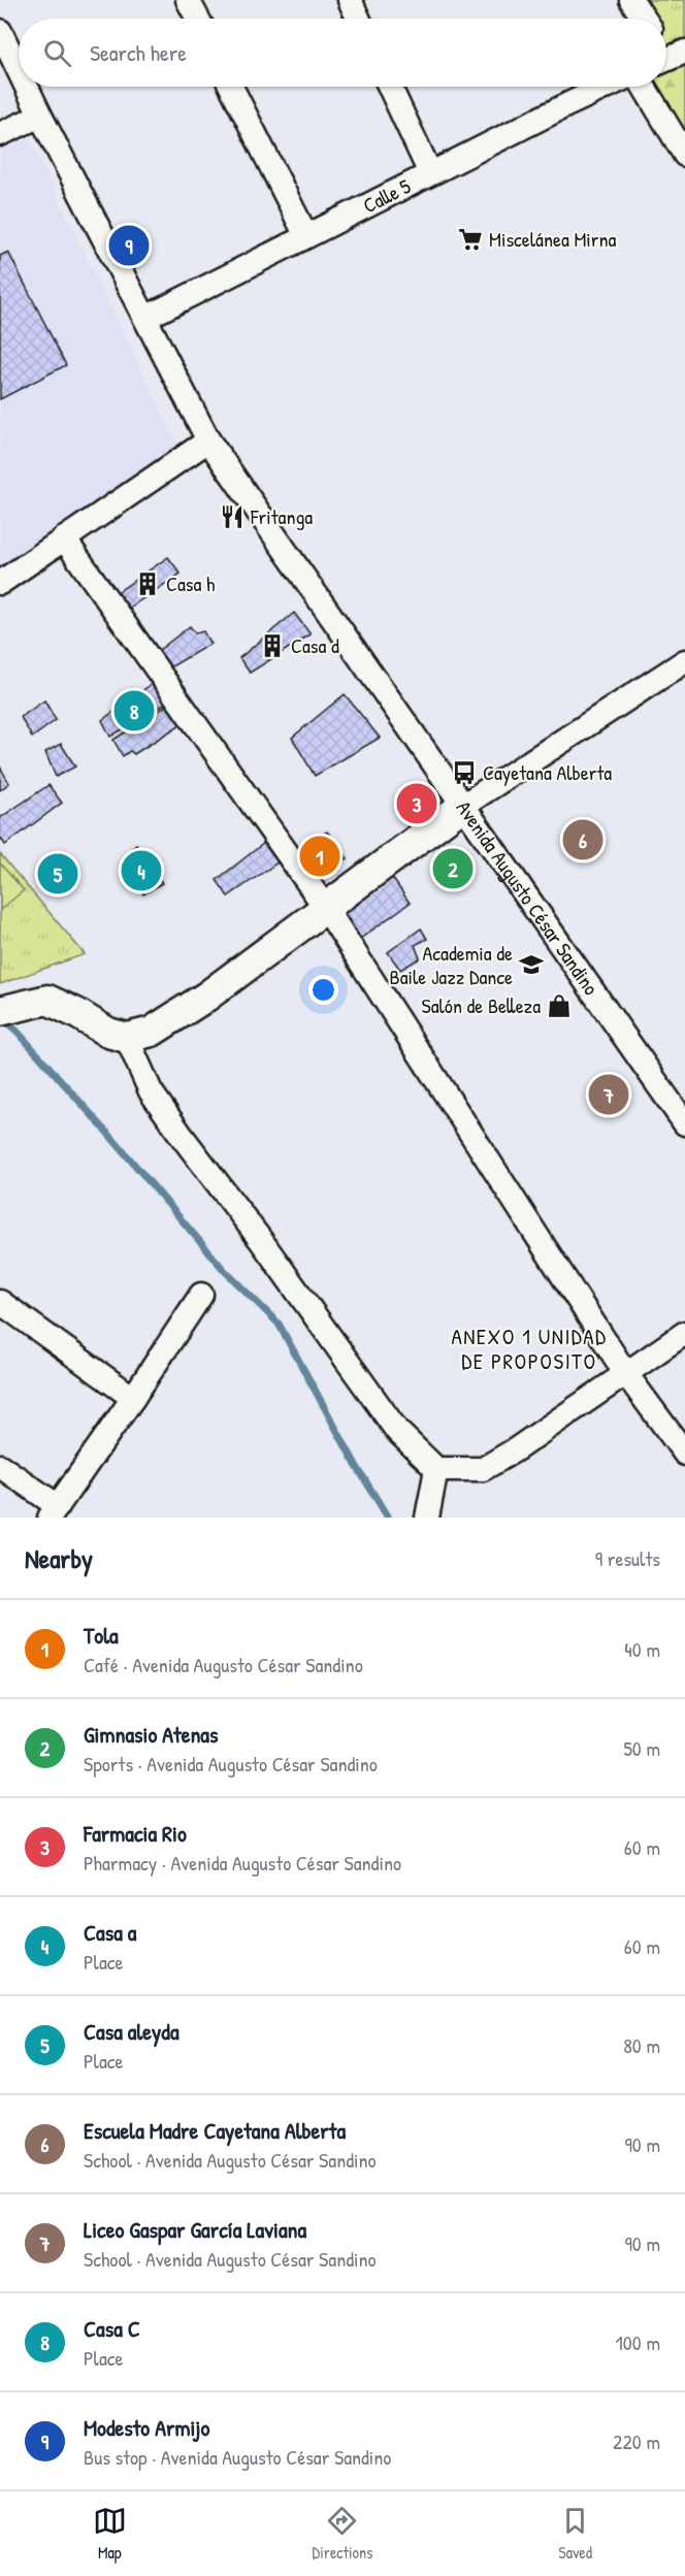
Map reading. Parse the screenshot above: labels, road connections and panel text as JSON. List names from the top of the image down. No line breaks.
{"streets":{"street":["Calle 5","Avenida Augusto César Sandino"]},"crossings":[["Calle 5","Avenida Augusto César Sandino"]],"districts":["ANEXO 1 UNIDAD DE PROPOSITO"],"places":{"supermarket":["Miscelánea Mirna"],"restaurant":["Fritanga"],"building":["Casa h","Casa d"],"bus stop":["Cayetana Alberta"],"school or university":["Academia de Baile Jazz Dance"],"shop":["Salón de Belleza"]},"page":{"search":"Search here","pins":["9","8","3","6","1","2","4","5","7"],"heading":["Nearby","9 results"],"list":[{"mark":"1","name":"Tola","note":"Café · Avenida Augusto César Sandino","value":"40 m"},{"mark":"2","name":"Gimnasio Atenas","note":"Sports · Avenida Augusto César Sandino","value":"50 m"},{"mark":"3","name":"Farmacia Rio","note":"Pharmacy · Avenida Augusto César Sandino","value":"60 m"},{"mark":"4","name":"Casa a","note":"Place","value":"60 m"},{"mark":"5","name":"Casa aleyda","note":"Place","value":"80 m"},{"mark":"6","name":"Escuela Madre Cayetana Alberta","note":"School · Avenida Augusto César Sandino","value":"90 m"},{"mark":"7","name":"Liceo Gaspar García Laviana","note":"School · Avenida Augusto César Sandino","value":"90 m"},{"mark":"8","name":"Casa C","note":"Place","value":"100 m"},{"mark":"9","name":"Modesto Armijo","note":"Bus stop · Avenida Augusto César Sandino","value":"220 m"}],"nav":["Map","Directions","Saved"]}}
